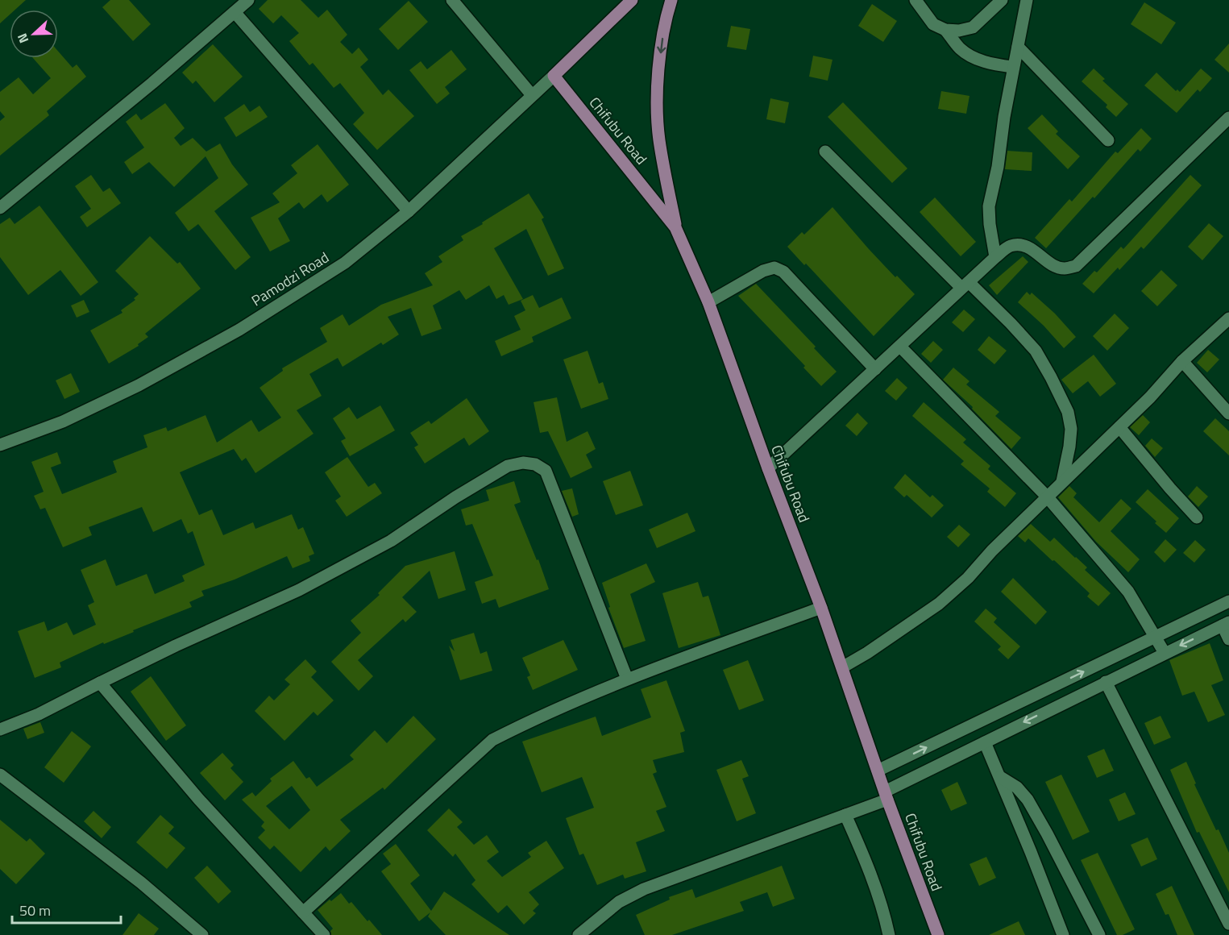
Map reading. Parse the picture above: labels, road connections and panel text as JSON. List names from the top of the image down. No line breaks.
{"streets":{"main road":["Chifubu Road"],"street":["Pamodzi Road"]},"crossings":[["Chifubu Road","Pamodzi Road"]],"scale_bar":"50 m","north":"left"}
